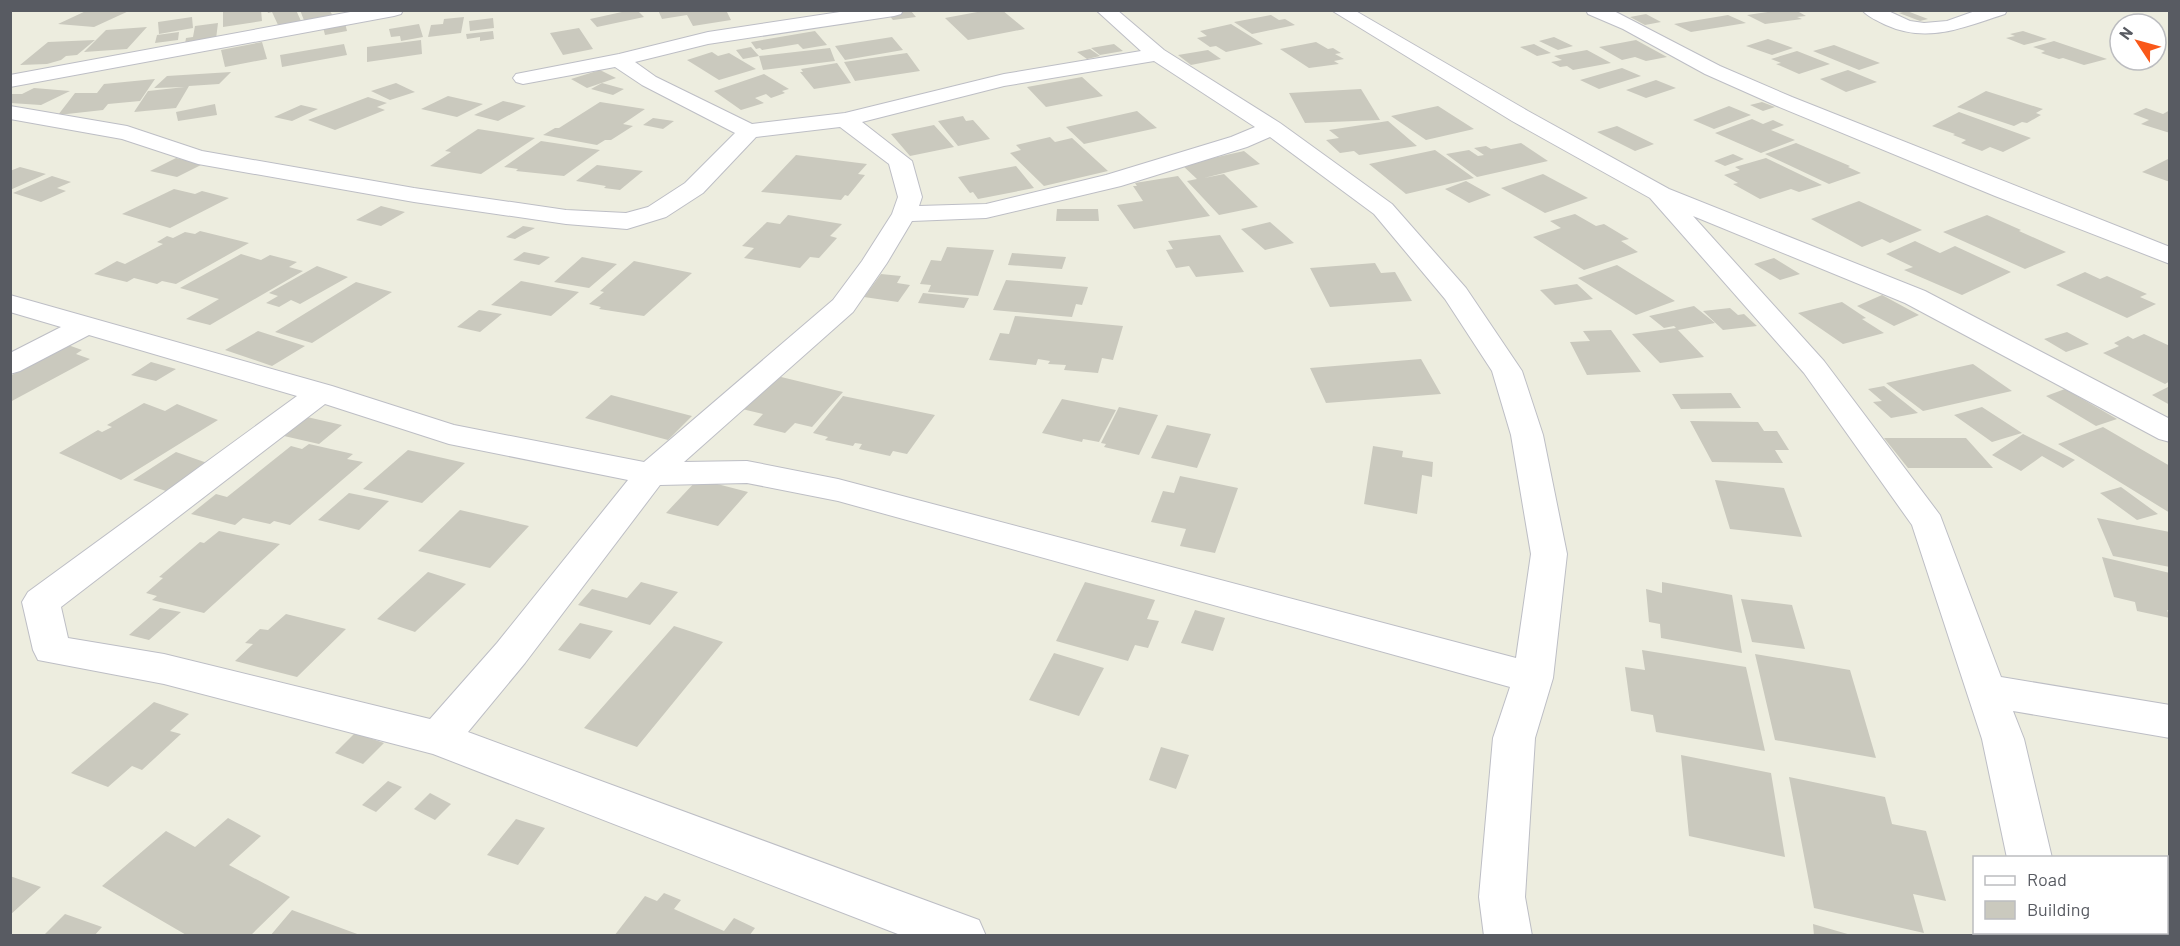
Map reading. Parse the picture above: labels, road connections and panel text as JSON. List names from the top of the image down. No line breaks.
{"legend":["Road","Building"],"north":"top left"}
